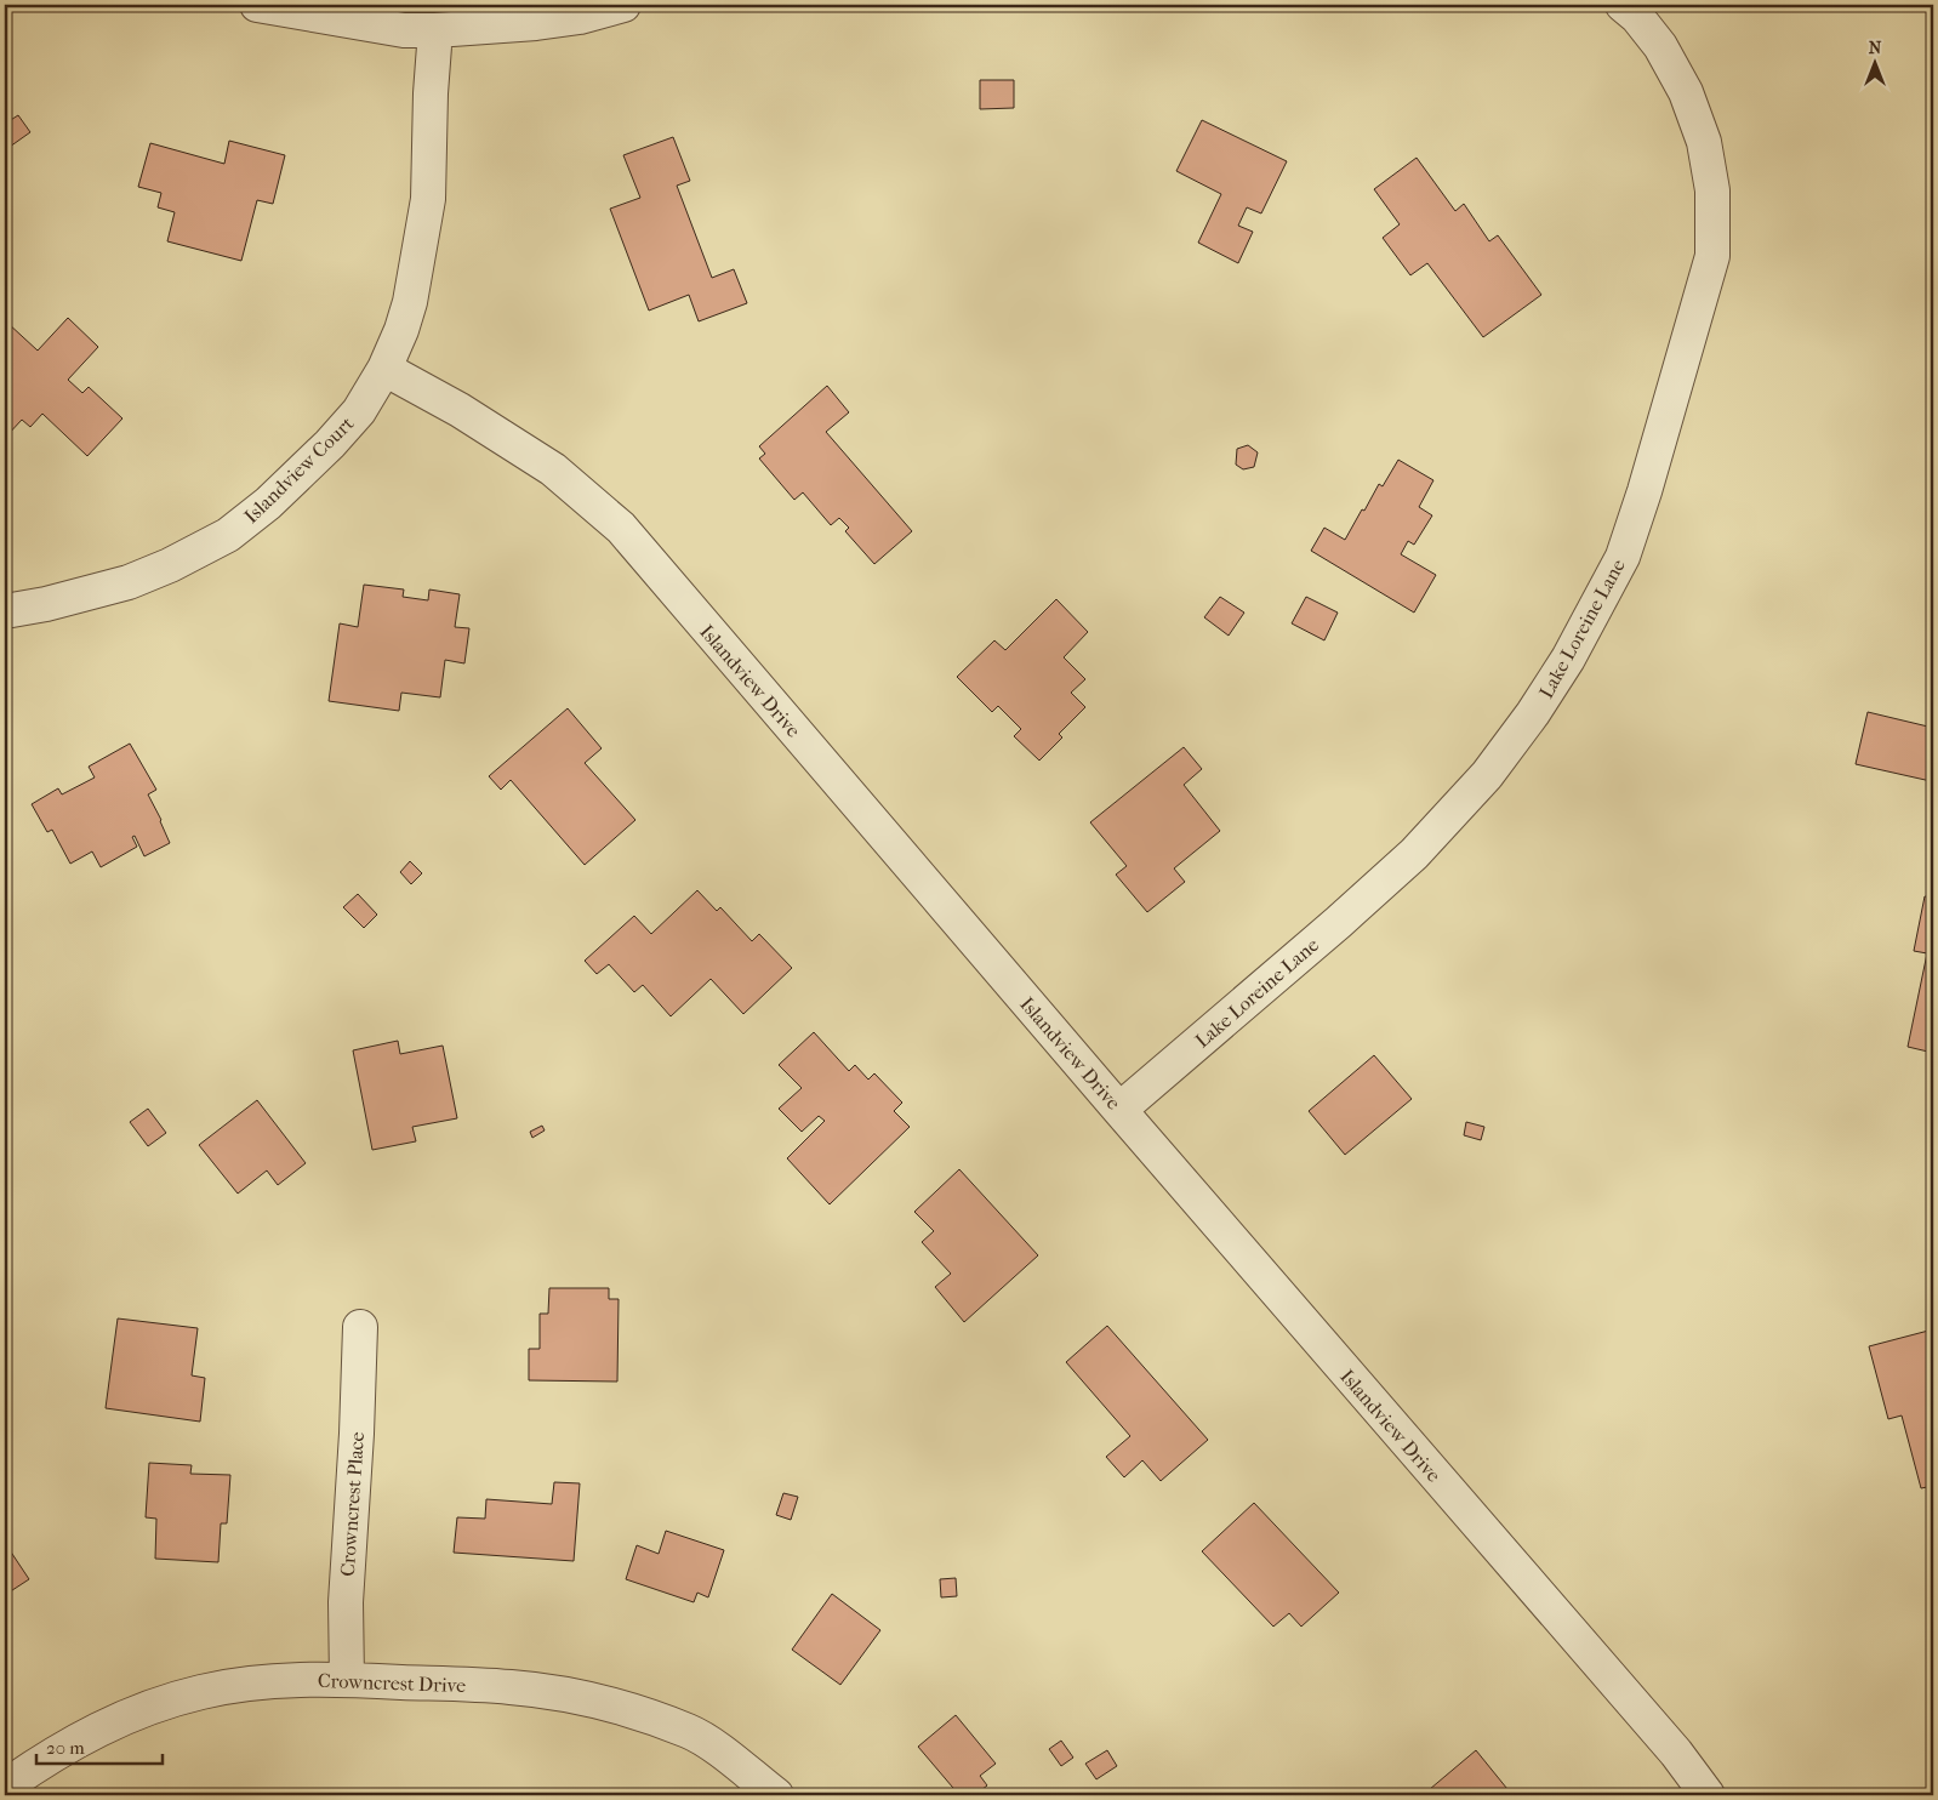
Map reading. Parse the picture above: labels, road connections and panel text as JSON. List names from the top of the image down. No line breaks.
{"streets":{"street":["Islandview Court","Lake Loreine Lane","Islandview Drive","Crowncrest Place","Crowncrest Drive"]},"crossings":[["Islandview Court","Islandview Drive"],["Lake Loreine Lane","Islandview Drive"],["Crowncrest Place","Crowncrest Drive"]],"scale_bar":"20 m","north":"top"}
